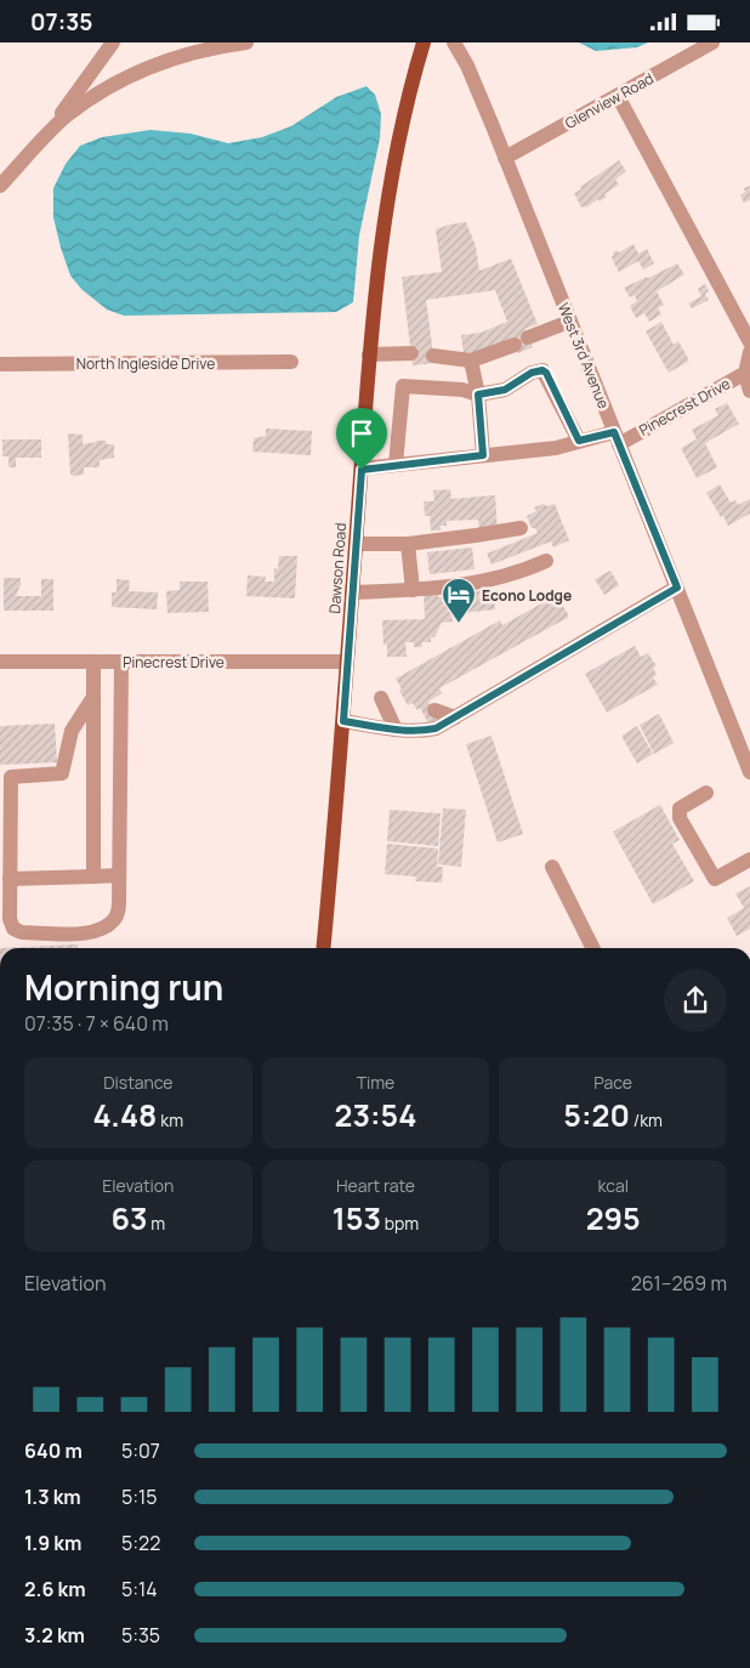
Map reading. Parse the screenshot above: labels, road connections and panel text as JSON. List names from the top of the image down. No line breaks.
{"streets":{"main road":["Dawson Road"],"street":["Glenview Road","West 3rd Avenue","North Ingleside Drive","Pinecrest Drive"]},"crossings":[["Glenview Road","West 3rd Avenue"],["West 3rd Avenue","Pinecrest Drive"],["Pinecrest Drive","Dawson Road"]],"places":{"hotel":["Econo Lodge"]},"page":{"status":"07:35","heading":["Morning run","07:35 · 7 × 640 m"],"stats":[["Distance","4.48 km"],["Time","23:54"],["Pace","5:20 /km"],["Elevation","63 m"],["Heart rate","153 bpm"],["kcal","295"]],"chart":["Elevation","261–269 m"],"list":[{"name":"640 m","note":"5:07"},{"name":"1.3 km","note":"5:15"},{"name":"1.9 km","note":"5:22"},{"name":"2.6 km","note":"5:14"},{"name":"3.2 km","note":"5:35"}]}}
